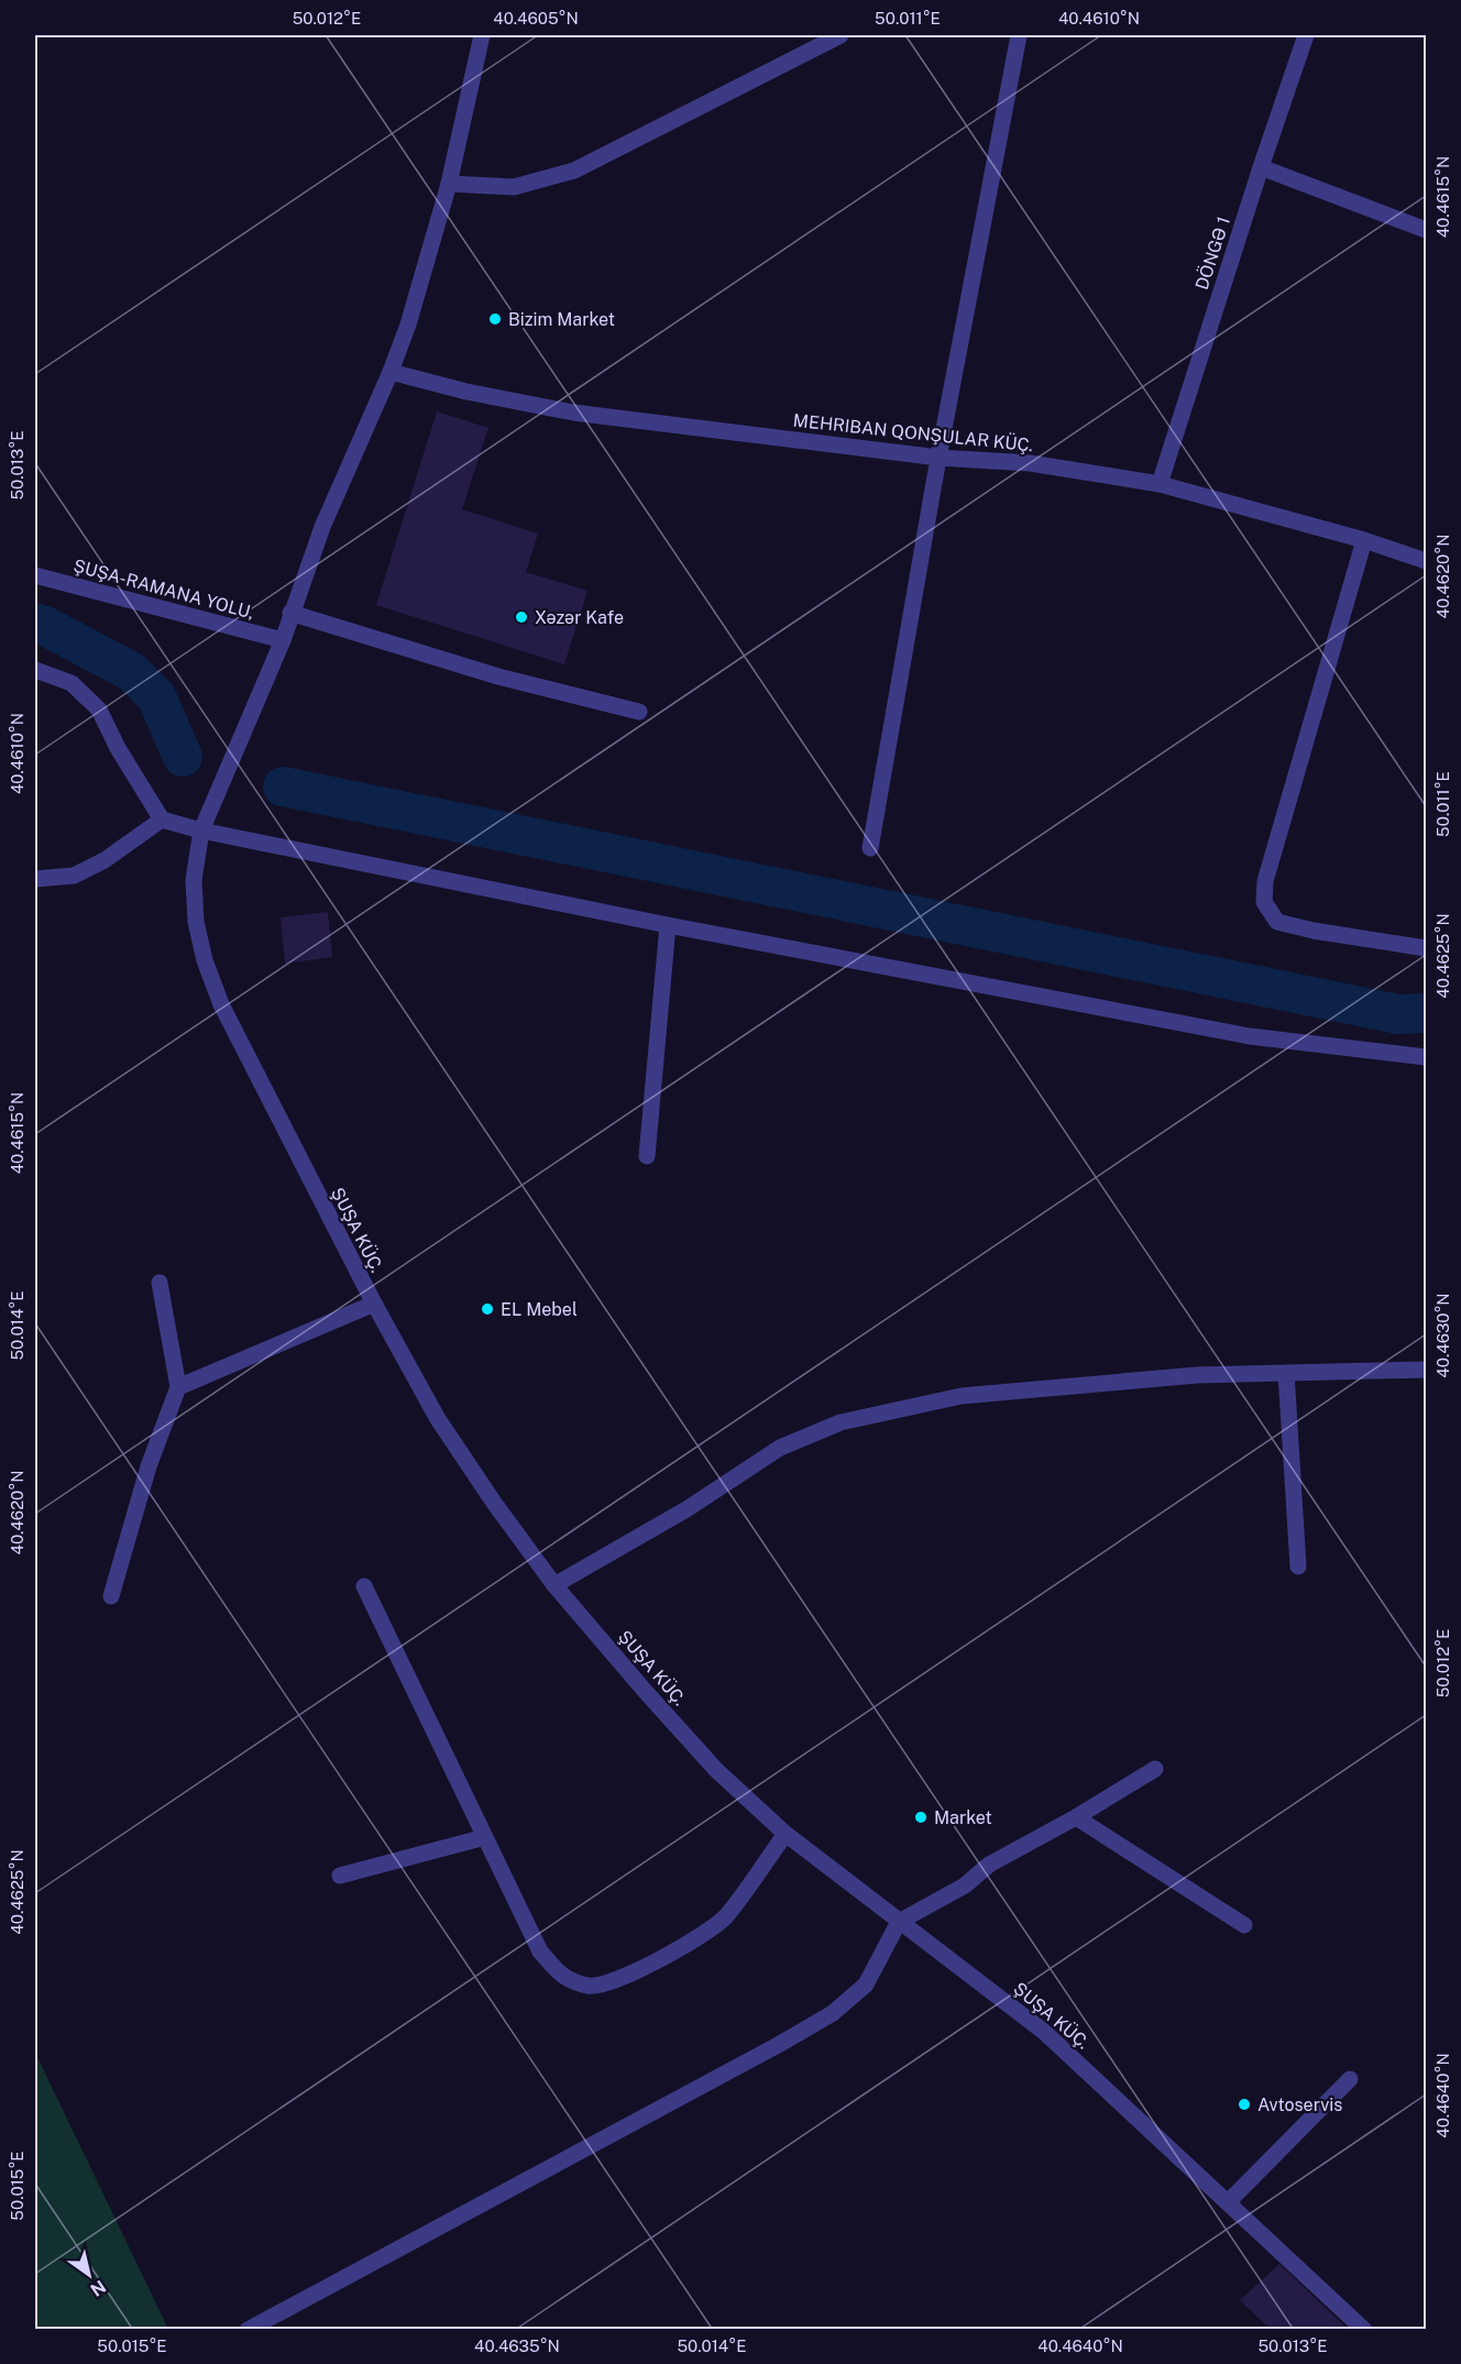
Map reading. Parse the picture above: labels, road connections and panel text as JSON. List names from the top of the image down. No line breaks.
{"streets":{"street":["DÖNGƏ 1","MEHRIBAN QONŞULAR KÜÇ.","ŞUŞA-RAMANA YOLU,","ŞUŞA KÜÇ."]},"crossings":[["DÖNGƏ 1","MEHRIBAN QONŞULAR KÜÇ."],["MEHRIBAN QONŞULAR KÜÇ.","ŞUŞA KÜÇ."],["ŞUŞA-RAMANA YOLU,","ŞUŞA KÜÇ."]],"places":["Bizim Market","Xəzər Kafe","EL Mebel","Market","Avtoservis"],"north":"bottom right","coordinates":["50.012°E","40.4605°N","50.011°E","40.4610°N","40.4615°N","50.013°E","40.4620°N","40.4625°N","50.014°E","40.4630°N","40.4640°N","50.015°E","40.4635°N"]}
